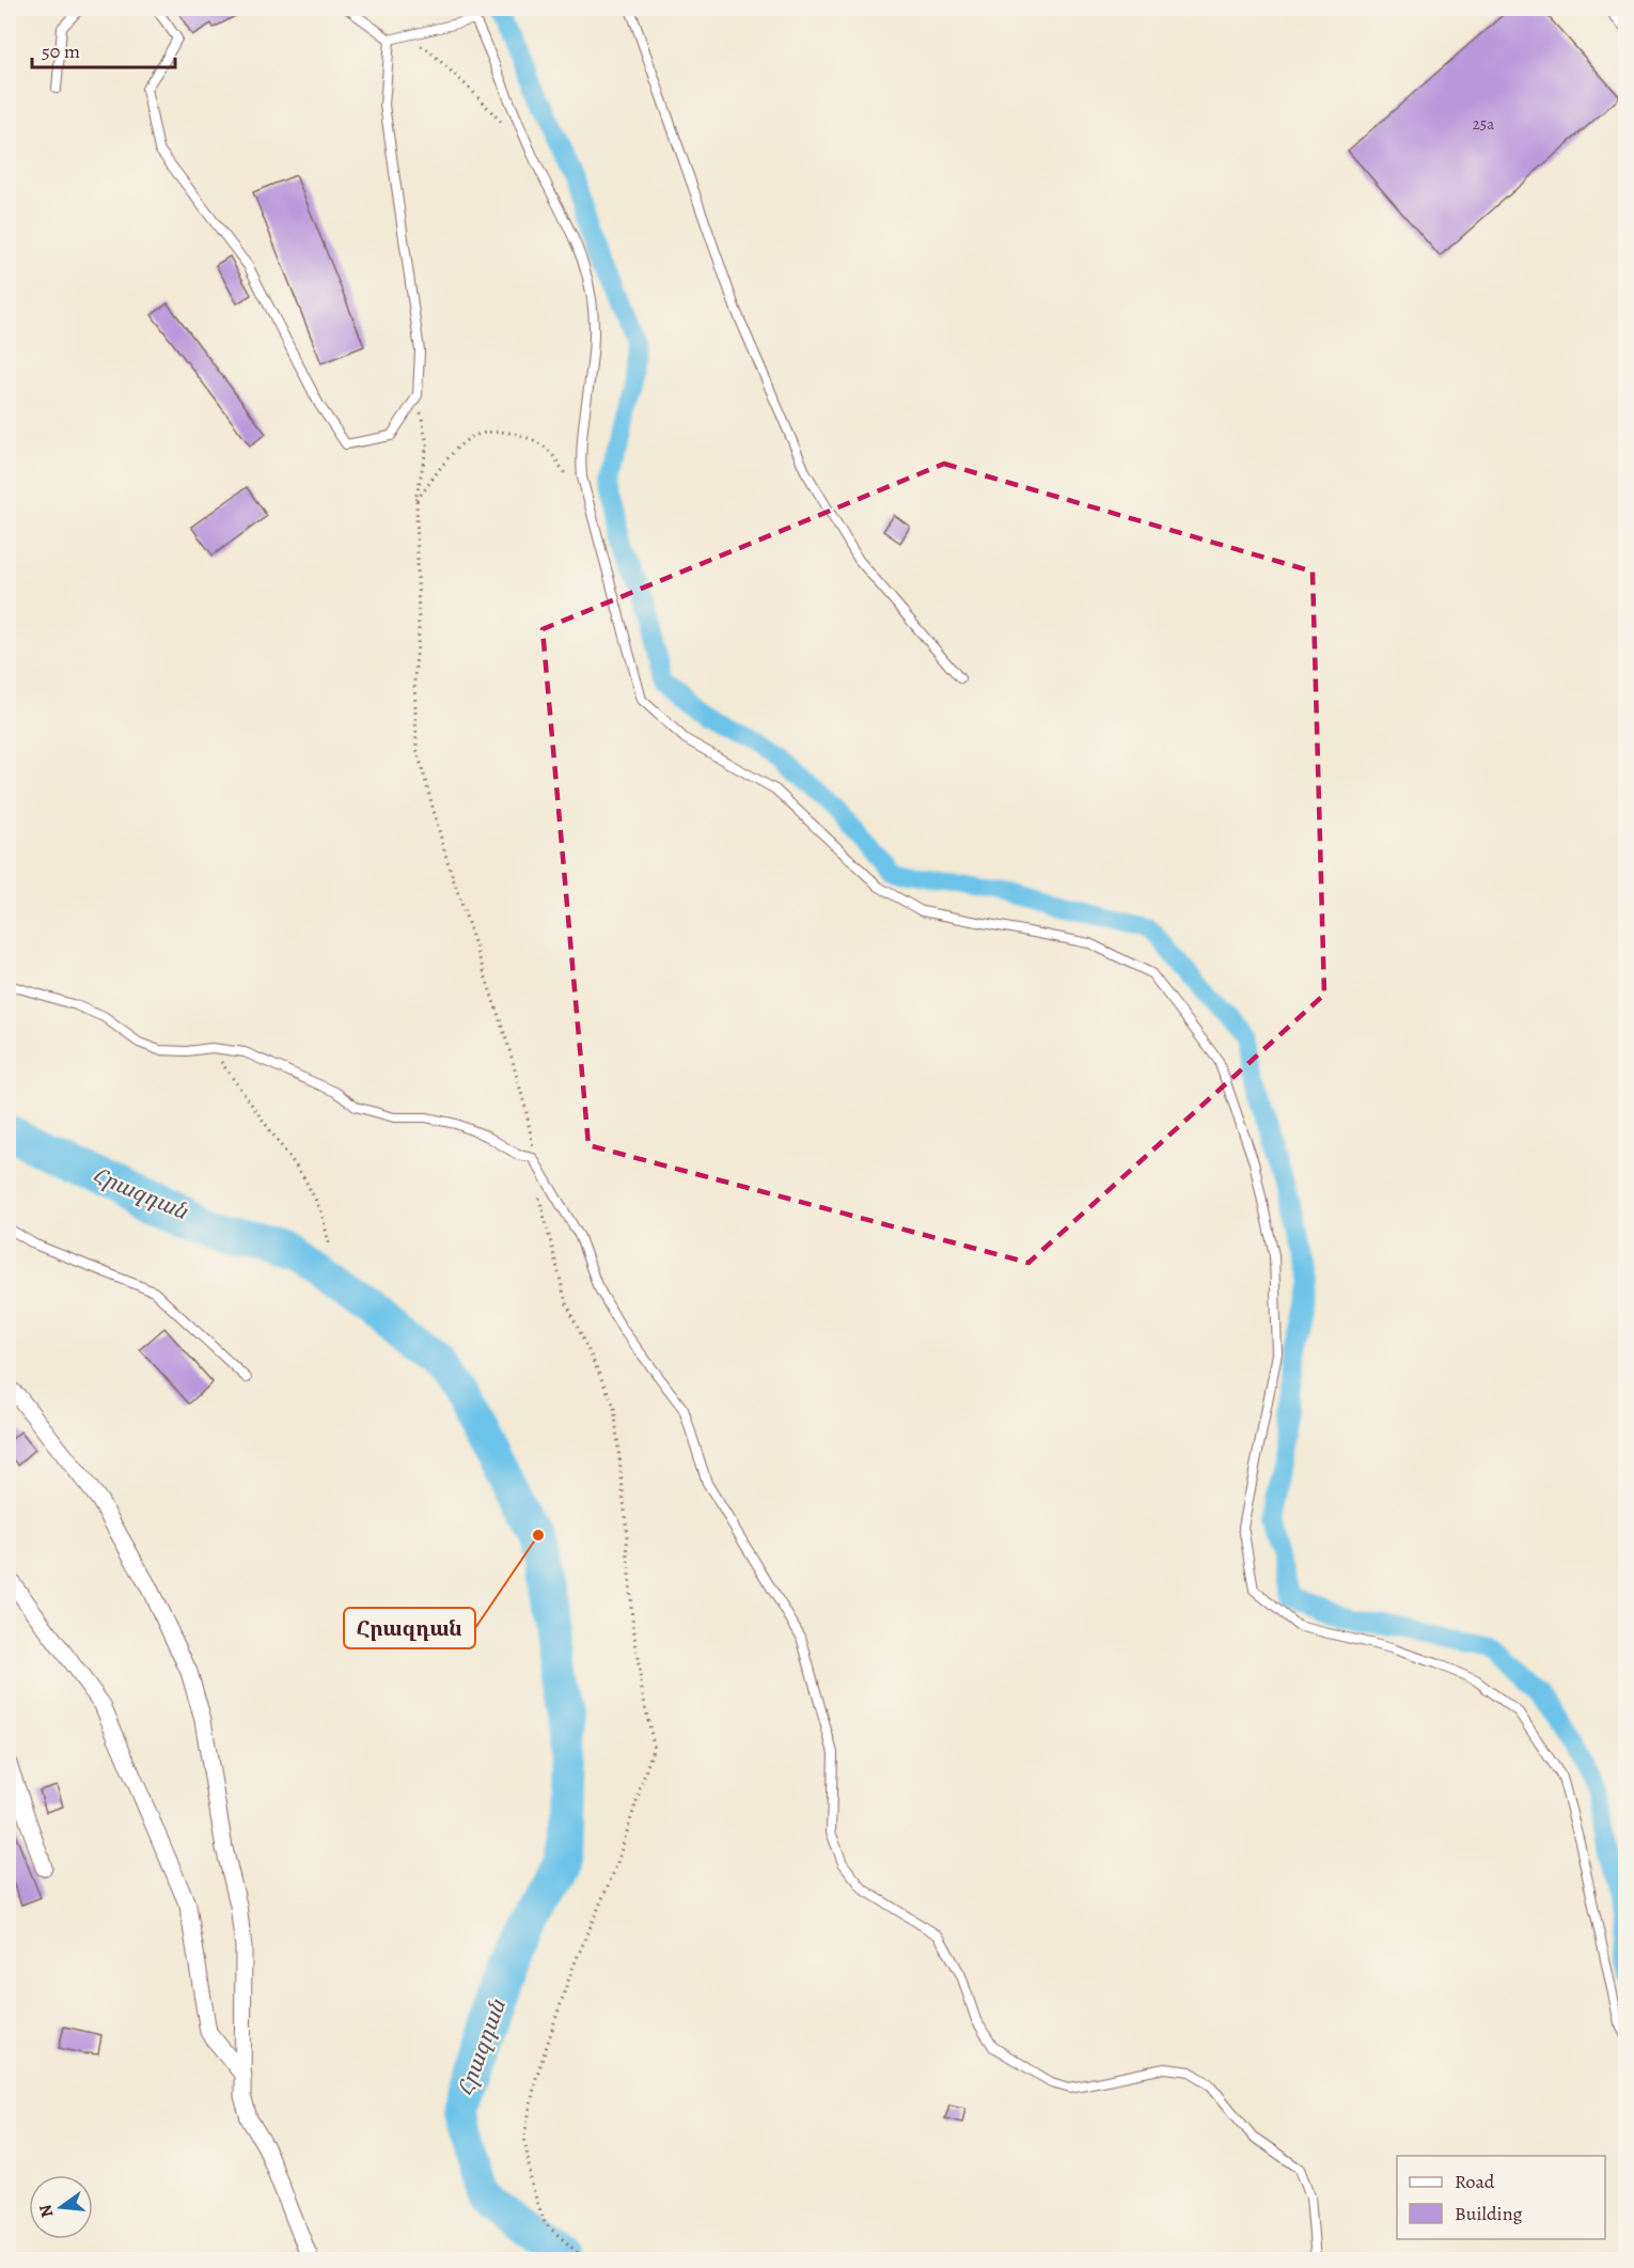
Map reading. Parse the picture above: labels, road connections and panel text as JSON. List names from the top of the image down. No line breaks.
{"water":["Հրազդան"],"places":["Հրազդան"],"house_numbers":["25a"],"legend":["Road","Building"],"scale_bar":"50 m","north":"left"}
